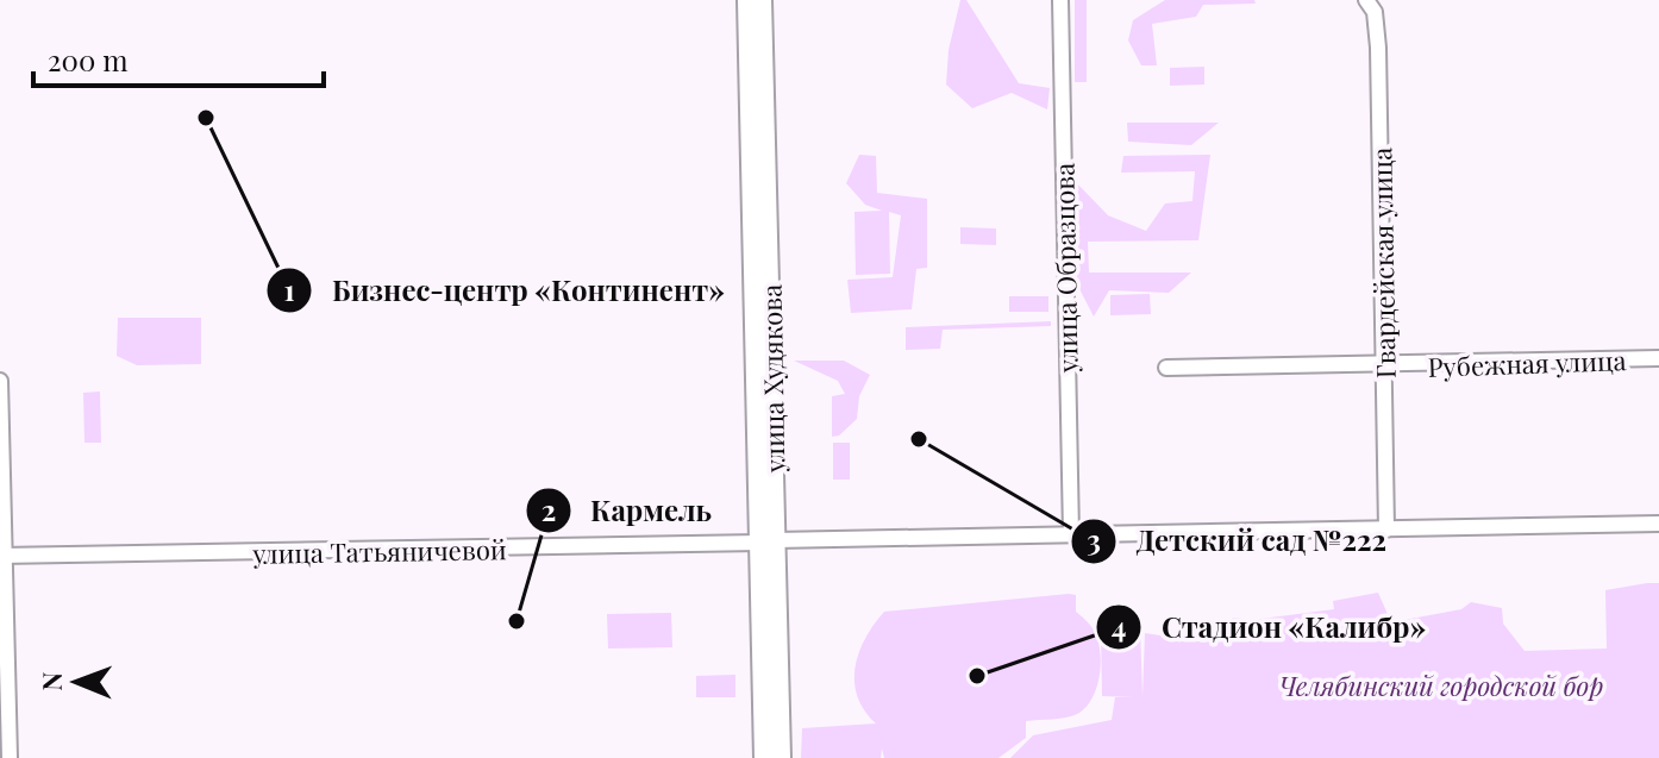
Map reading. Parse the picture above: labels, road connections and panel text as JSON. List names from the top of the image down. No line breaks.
{"streets":{"main road":["улица Худякова"],"street":["Гвардейская улица","улица Образцова","Рубежная улица","улица Татьяничевой"]},"crossings":[["Гвардейская улица","Рубежная улица"],["Гвардейская улица","улица Татьяничевой"],["улица Образцова","улица Татьяничевой"],["улица Худякова","улица Татьяничевой"]],"parks":["Челябинский городской бор"],"places":["Бизнес-центр «Континент»","Детский сад №222","Кармель","Стадион «Калибр»"],"scale_bar":"200 m","north":"left"}
